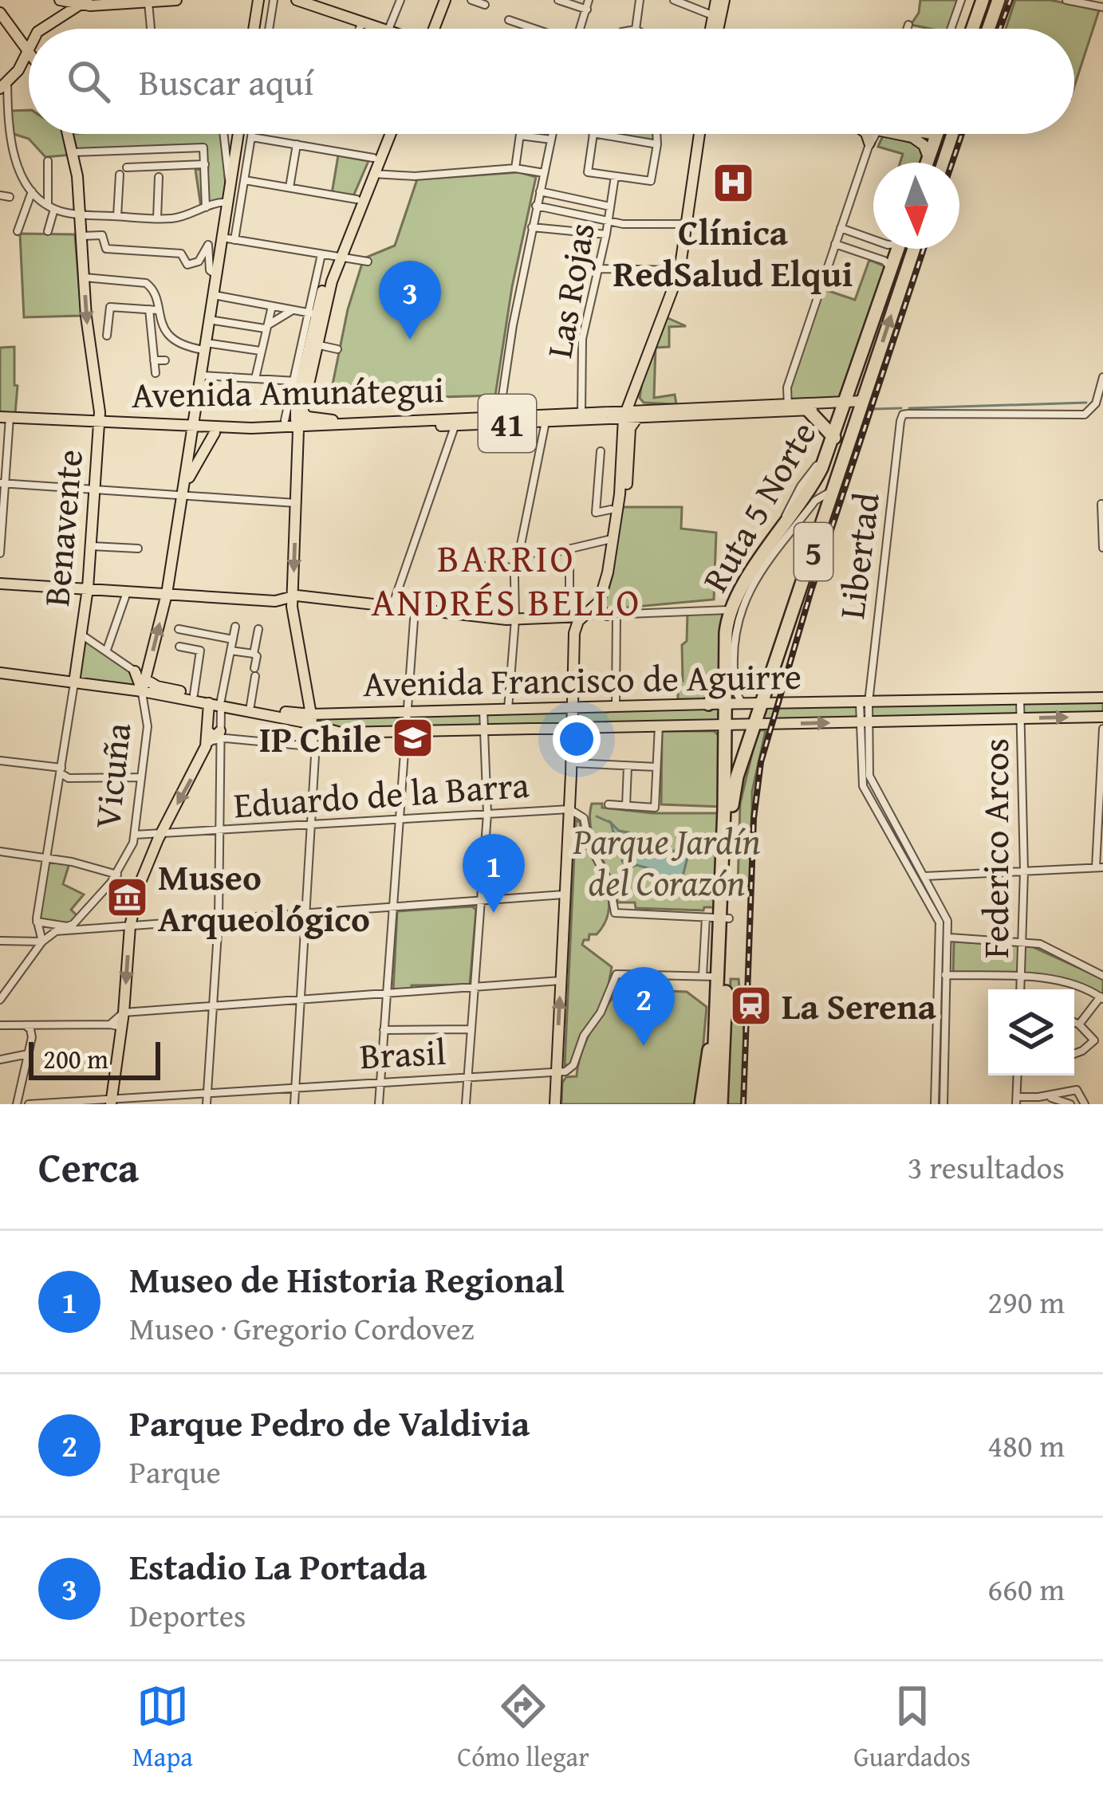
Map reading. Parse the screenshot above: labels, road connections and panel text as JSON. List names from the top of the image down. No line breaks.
{"streets":{"highway":["Ruta 5 Norte","5"],"main road":["Avenida Amunátegui","41","Benavente","Avenida Francisco de Aguirre"],"street":["Las Rojas","Libertad","Vicuña","Eduardo de la Barra","Federico Arcos","Brasil"]},"crossings":[["Las Rojas","Avenida Amunátegui"],["Avenida Amunátegui","Ruta 5 Norte"],["Avenida Amunátegui","Benavente"],["Ruta 5 Norte","Avenida Francisco de Aguirre"],["Ruta 5 Norte","Eduardo de la Barra"],["Benavente","Avenida Francisco de Aguirre"],["Libertad","Avenida Francisco de Aguirre"],["Avenida Francisco de Aguirre","Vicuña"],["Avenida Francisco de Aguirre","Federico Arcos"],["Vicuña","Eduardo de la Barra"]],"districts":["BARRIO ANDRÉS BELLO"],"parks":["Parque Jardín del Corazón"],"places":{"hospital":["Clínica RedSalud Elqui"],"school or university":["IP Chile"],"museum":["Museo Arqueológico"],"station":["La Serena"]},"scale_bar":"200 m","north":"bottom","page":{"search":"Buscar aquí","pins":["3","1","2"],"scale":"200 m","heading":["Cerca","3 resultados"],"list":[{"mark":"1","name":"Museo de Historia Regional","note":"Museo · Gregorio Cordovez","value":"290 m"},{"mark":"2","name":"Parque Pedro de Valdivia","note":"Parque","value":"480 m"},{"mark":"3","name":"Estadio La Portada","note":"Deportes","value":"660 m"}],"nav":["Mapa","Cómo llegar","Guardados"]}}
